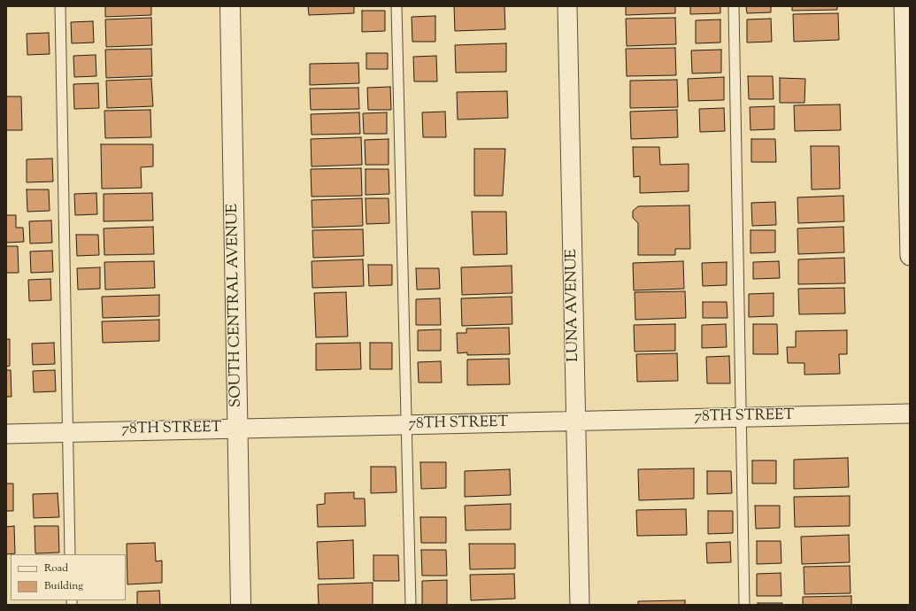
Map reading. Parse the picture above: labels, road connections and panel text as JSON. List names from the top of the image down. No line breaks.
{"streets":{"street":["SOUTH CENTRAL AVENUE","LUNA AVENUE","78TH STREET"]},"crossings":[["SOUTH CENTRAL AVENUE","78TH STREET"],["LUNA AVENUE","78TH STREET"]],"legend":["Road","Building"]}
